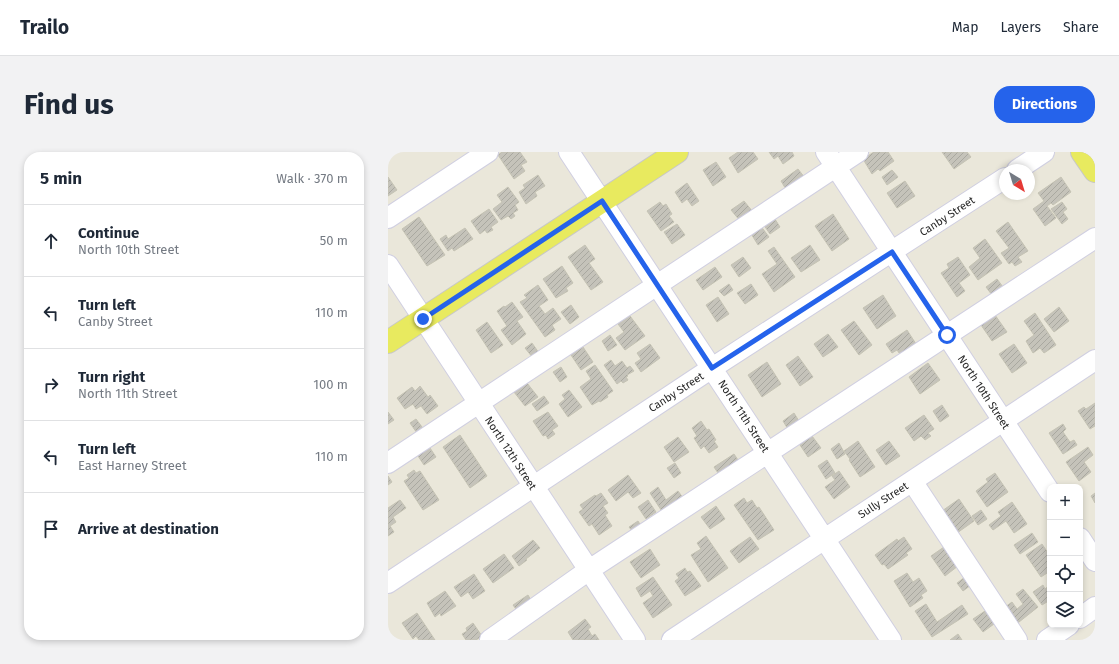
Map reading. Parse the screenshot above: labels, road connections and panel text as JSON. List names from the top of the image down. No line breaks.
{"streets":{"street":["Canby Street","North 10th Street","North 11th Street","North 12th Street","Sully Street"]},"crossings":[["Canby Street","North 10th Street"],["Canby Street","North 11th Street"],["Canby Street","North 12th Street"],["North 10th Street","Sully Street"],["North 11th Street","Sully Street"]],"north":"bottom right","page":{"header":"Trailo","nav":["Map","Layers","Share"],"buttons":"Directions","title":"Find us","heading":["5 min","Walk · 370 m"],"list":[["Continue","North 10th Street","50 m"],["Turn left","Canby Street","110 m"],["Turn right","North 11th Street","100 m"],["Turn left","East Harney Street","110 m"],"Arrive at destination"],"map_buttons":["+","−"]}}
